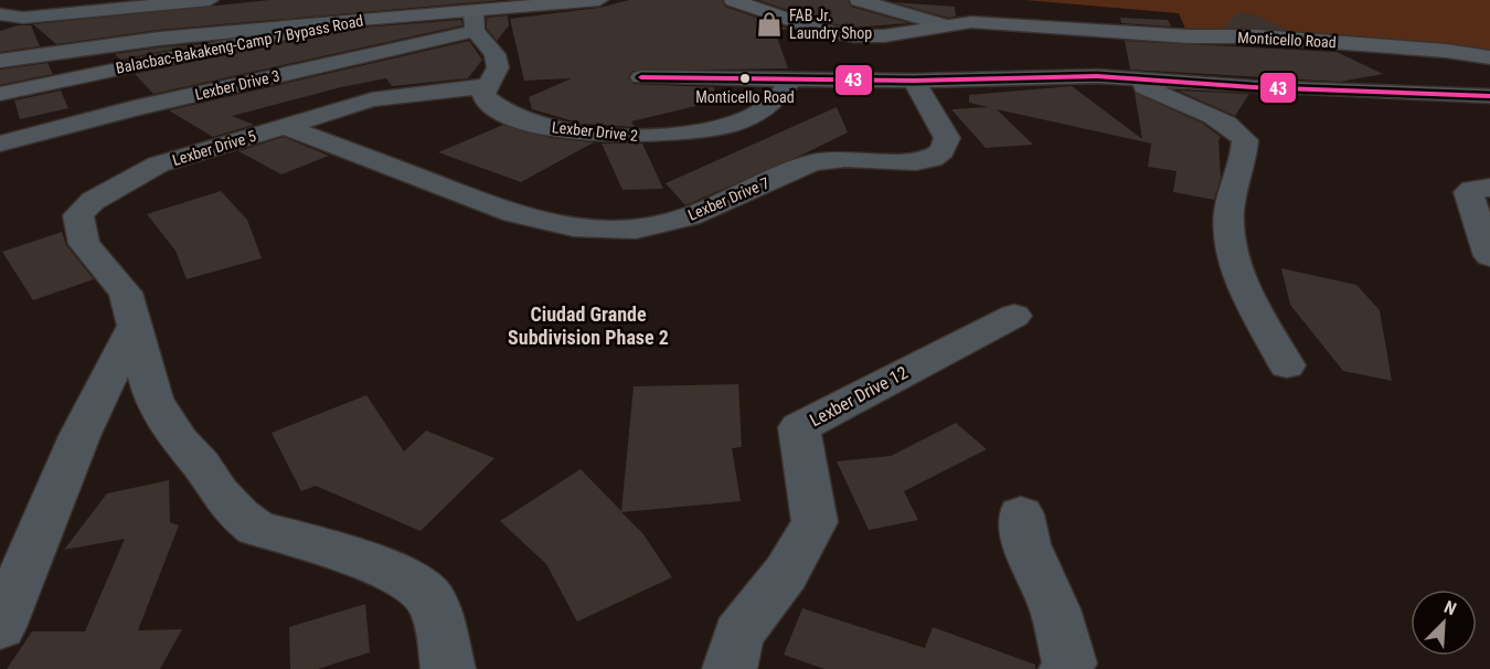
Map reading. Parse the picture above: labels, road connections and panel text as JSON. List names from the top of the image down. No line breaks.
{"streets":{"main road":["Monticello Road","Balacbac-Bakakeng-Camp 7 Bypass Road"],"street":["Lexber Drive 3","Lexber Drive 2","Lexber Drive 5","Lexber Drive 7","Lexber Drive 12"]},"crossings":[["Balacbac-Bakakeng-Camp 7 Bypass Road","Lexber Drive 3"],["Lexber Drive 2","Lexber Drive 5"],["Lexber Drive 5","Lexber Drive 7"]],"districts":["Ciudad Grande Subdivision Phase 2"],"places":{"shop":["FAB Jr. Laundry Shop"],"other":["Monticello Road"]},"lines":["transit line 43"],"north":"top right"}
